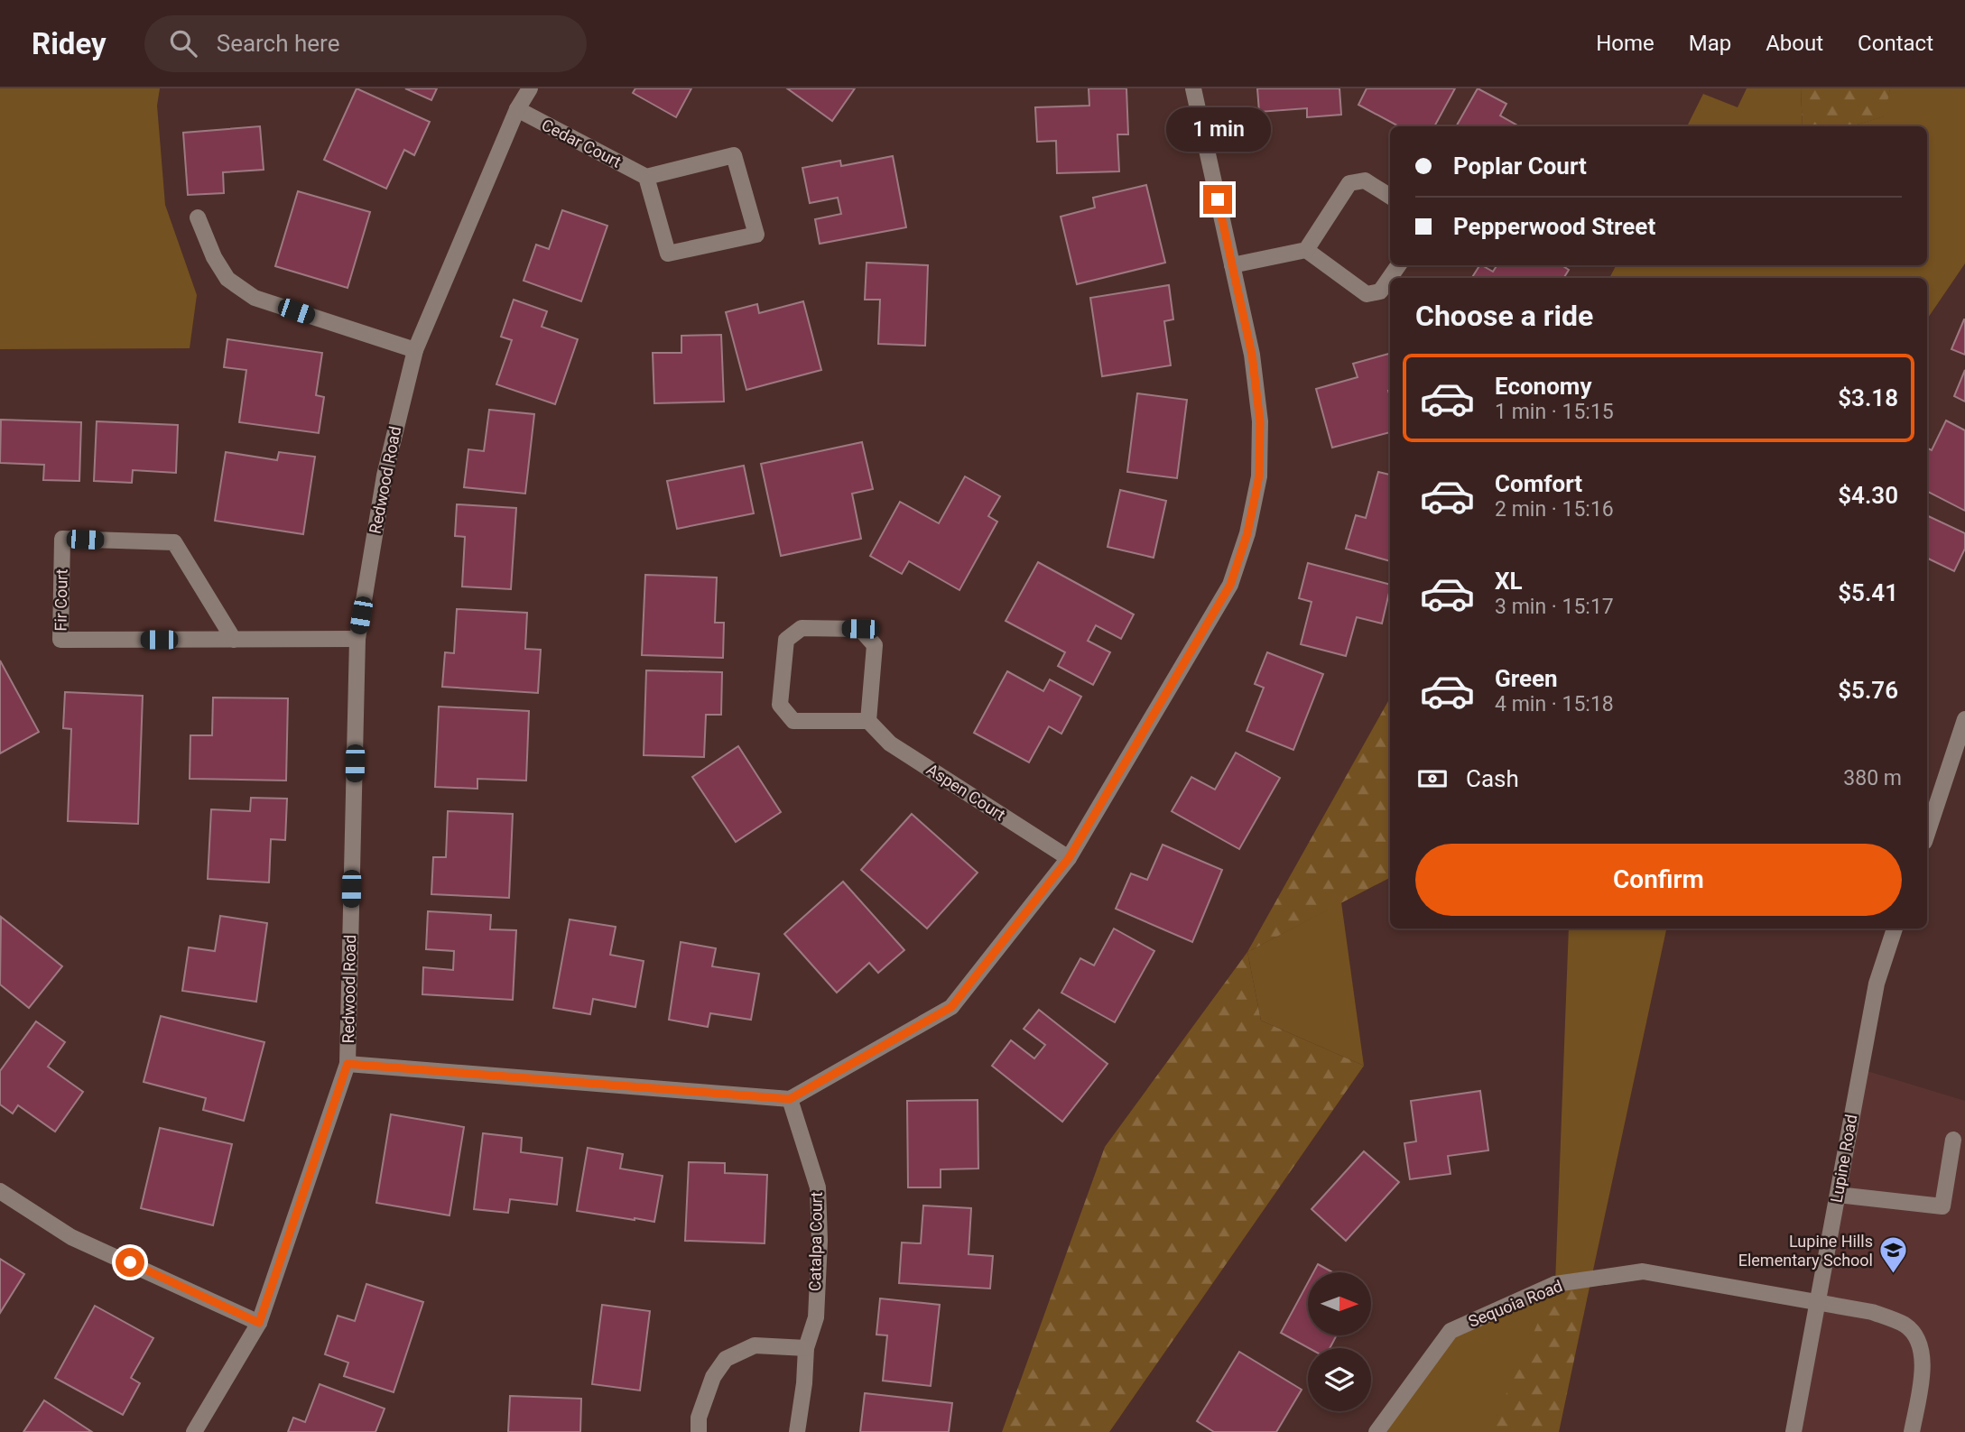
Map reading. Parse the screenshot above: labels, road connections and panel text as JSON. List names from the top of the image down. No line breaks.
{"streets":{"street":["Cedar Court","Redwood Road","Fir Court","Aspen Court","Lupine Road","Catalpa Court","Sequoia Road"]},"crossings":[["Cedar Court","Redwood Road"],["Redwood Road","Fir Court"],["Lupine Road","Sequoia Road"]],"places":{"school or university":["Lupine Hills Elementary School"]},"north":"right","page":{"header":"Ridey","search":"Search here","nav":["Home","Map","About","Contact"],"bubble":"1 min","banner":["Poplar Court","Pepperwood Street"],"heading":"Choose a ride","list":[{"name":"Economy","note":"1 min · 15:15","value":"$3.18"},{"name":"Comfort","note":"2 min · 15:16","value":"$4.30"},{"name":"XL","note":"3 min · 15:17","value":"$5.41"},{"name":"Green","note":"4 min · 15:18","value":"$5.76"}],"pay":["Cash","380 m"],"buttons":"Confirm"}}
